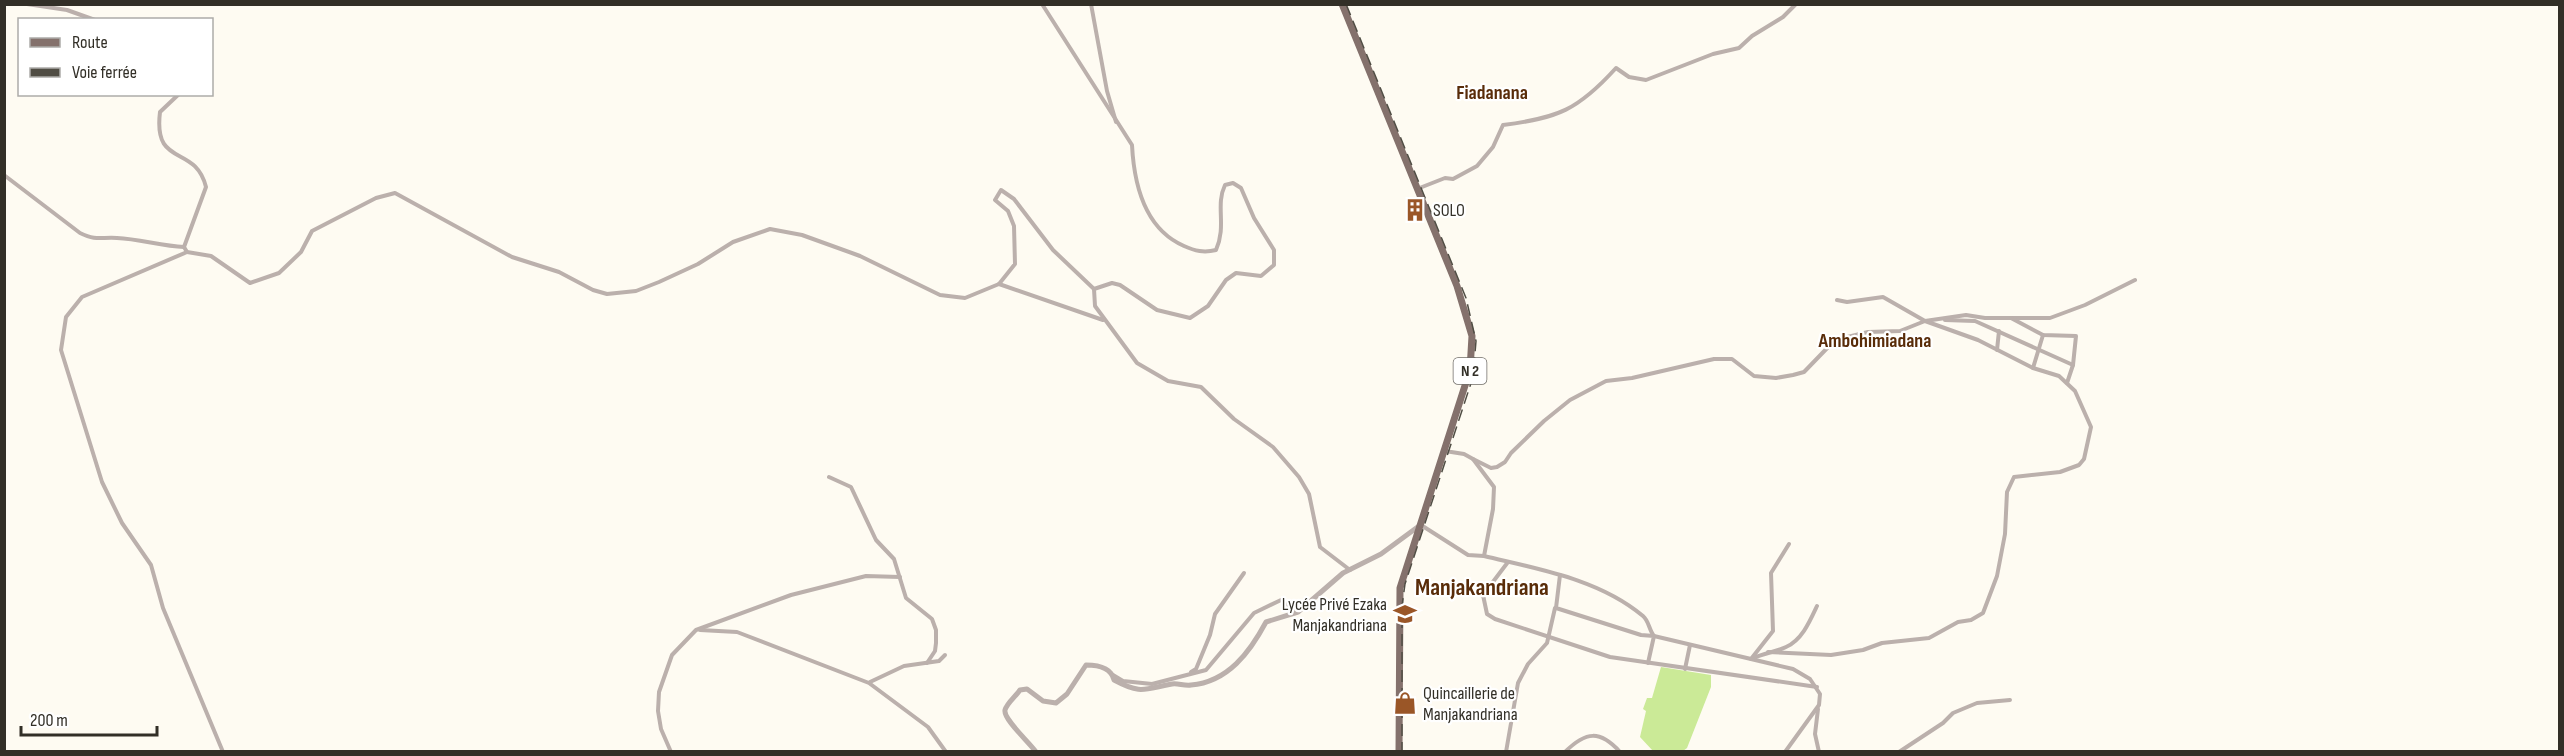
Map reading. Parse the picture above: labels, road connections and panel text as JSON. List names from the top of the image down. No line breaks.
{"streets":{"main road":["N 2"]},"districts":["Fiadanana","Ambohimiadana","Manjakandriana"],"places":{"building":["SOLO"],"school or university":["Lycée Privé Ezaka Manjakandriana"],"shop":["Quincaillerie de Manjakandriana"]},"legend":["Route","Voie ferrée"],"scale_bar":"200 m"}
